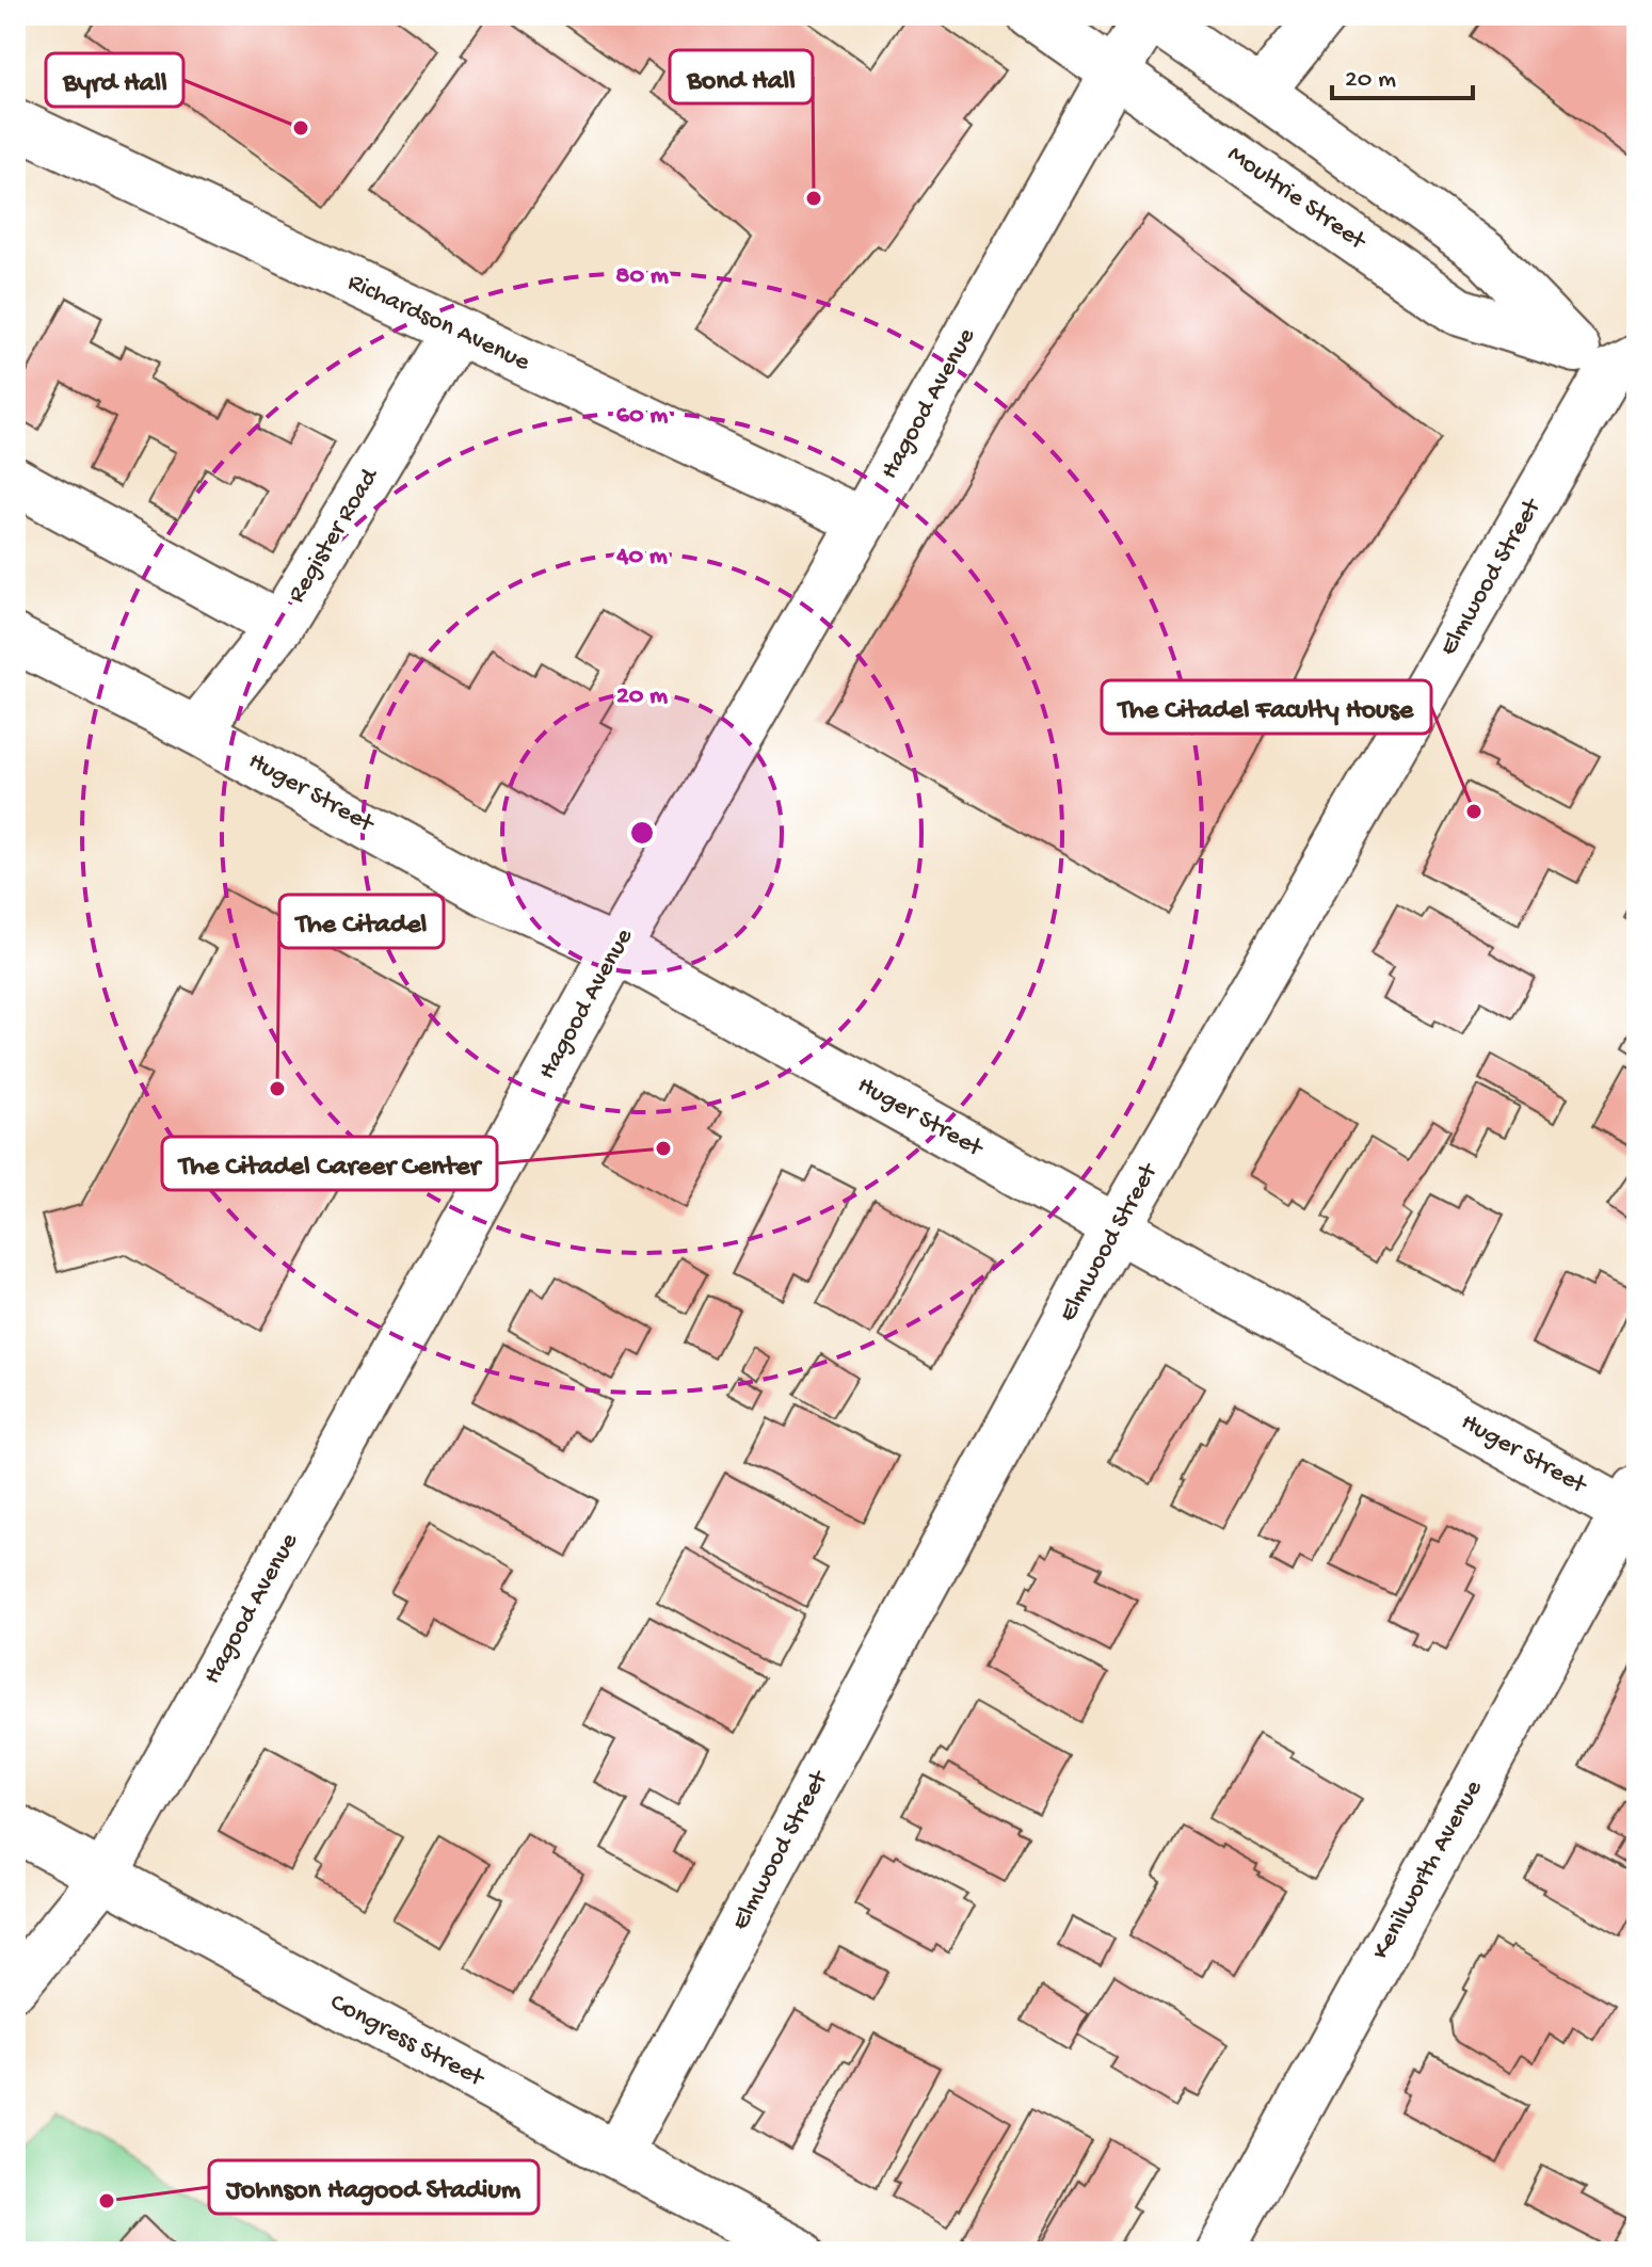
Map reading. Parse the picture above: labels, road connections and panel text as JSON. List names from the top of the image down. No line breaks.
{"streets":{"street":["Moultrie Street","Richardson Avenue","Hagood Avenue","Register Road","Elmwood Street","Huger Street","Kenilworth Avenue","Congress Street"]},"crossings":[["Moultrie Street","Hagood Avenue"],["Moultrie Street","Elmwood Street"],["Richardson Avenue","Hagood Avenue"],["Richardson Avenue","Register Road"],["Hagood Avenue","Huger Street"],["Hagood Avenue","Congress Street"],["Register Road","Huger Street"],["Elmwood Street","Huger Street"],["Elmwood Street","Congress Street"],["Huger Street","Kenilworth Avenue"]],"places":["Byrd Hall","Bond Hall","The Citadel Faculty House","The Citadel","The Citadel Career Center","Johnson Hagood Stadium"],"scale_bar":"20 m","rings":["80 m","60 m","40 m","20 m"]}
